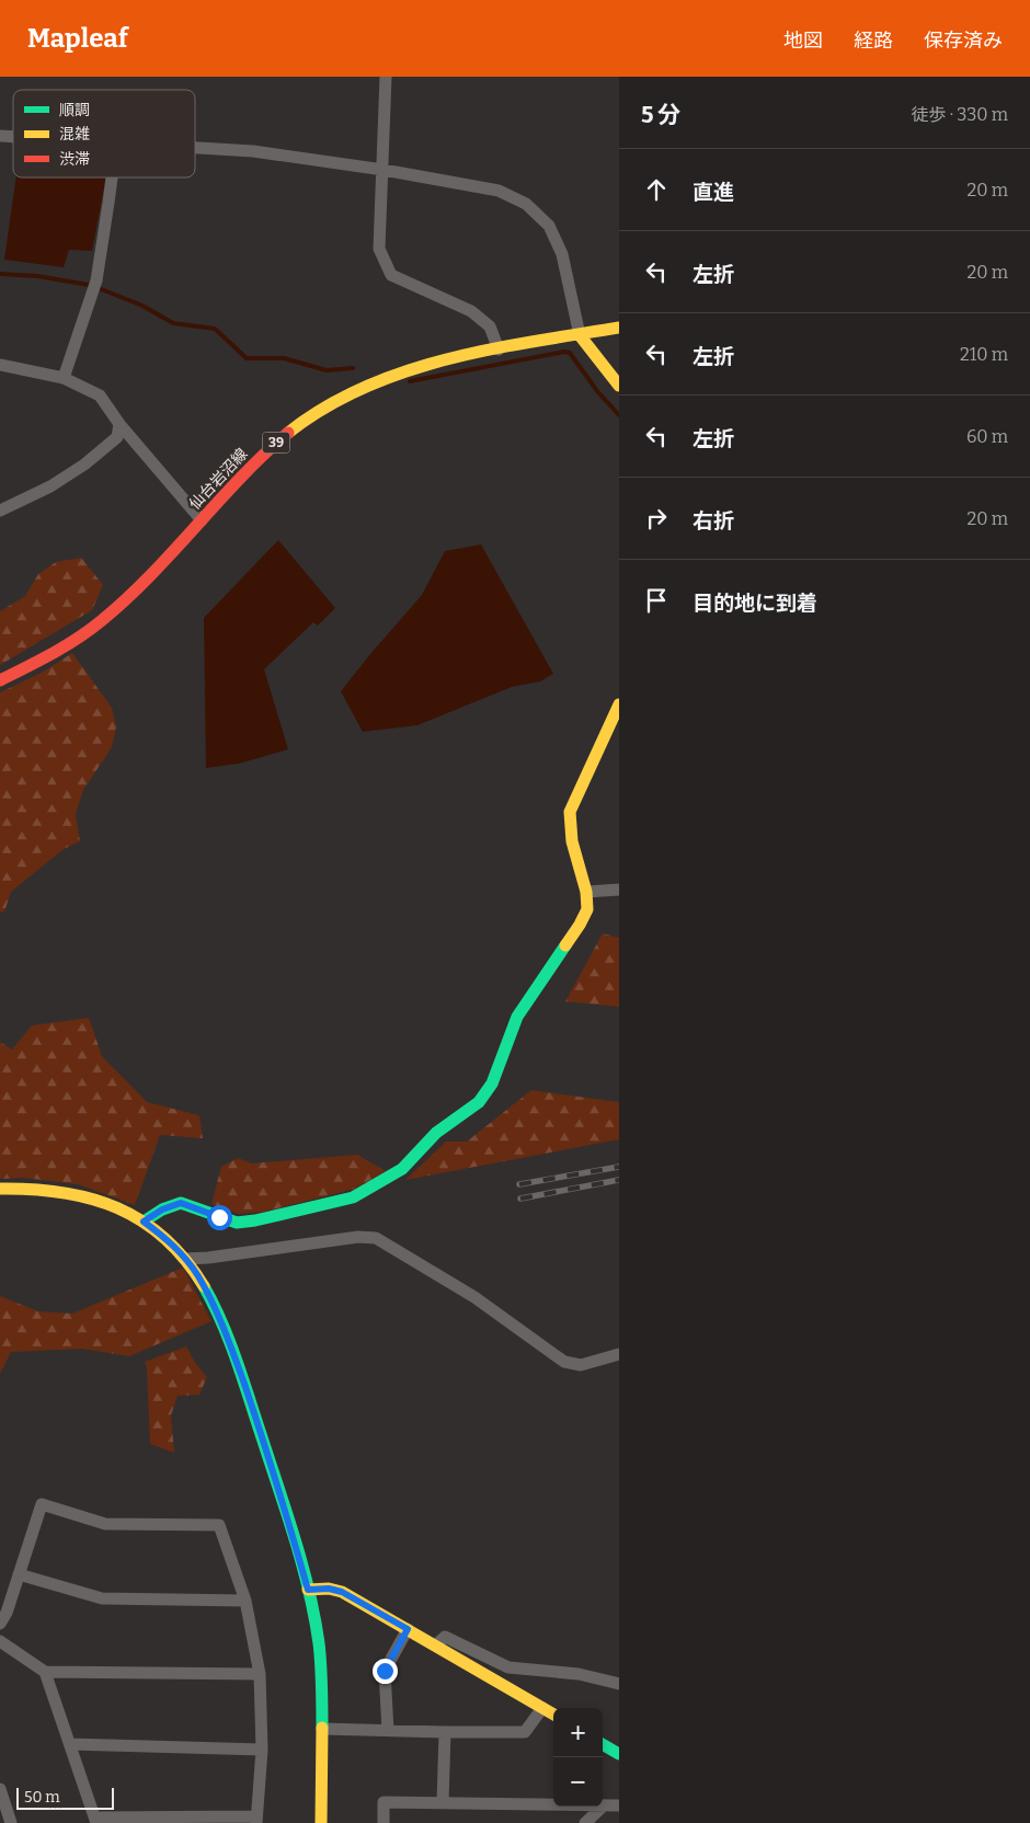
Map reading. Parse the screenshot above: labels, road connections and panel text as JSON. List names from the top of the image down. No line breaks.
{"streets":{"street":["39","仙台岩沼線"]},"legend":["順調","混雑","渋滞"],"scale_bar":"50 m","page":{"header":"Mapleaf","nav":["地図","経路","保存済み"],"heading":["5 分","徒歩 · 330 m"],"list":[["直進","20 m"],["左折","20 m"],["左折","210 m"],["左折","60 m"],["右折","20 m"],"目的地に到着"],"map_buttons":["+","−"],"scale":"50 m"}}
